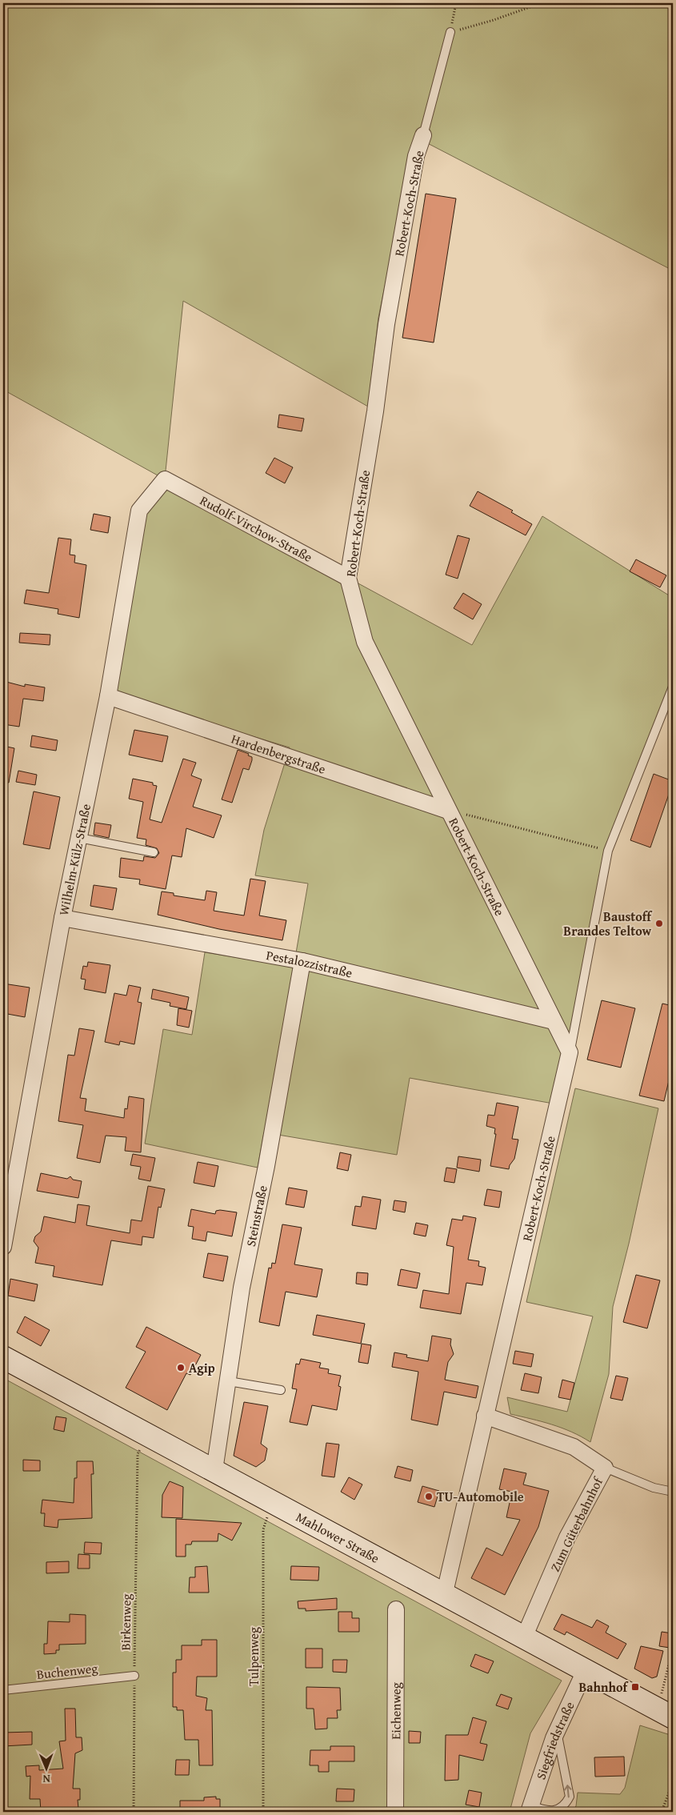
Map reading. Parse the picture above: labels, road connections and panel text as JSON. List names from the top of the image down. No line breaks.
{"streets":{"main road":["Mahlower Straße"],"street":["Robert-Koch-Straße","Rudolf-Virchow-Straße","Hardenbergstraße","Wilhelm-Külz-Straße","Pestalozzistraße","Steinstraße","Zum Güterbahnhof","Eichenweg","Siegfriedstraße"],"lane":["Buchenweg"],"path":["Birkenweg","Tulpenweg"]},"crossings":[["Robert-Koch-Straße","Rudolf-Virchow-Straße"],["Robert-Koch-Straße","Hardenbergstraße"],["Robert-Koch-Straße","Pestalozzistraße"],["Robert-Koch-Straße","Zum Güterbahnhof"],["Robert-Koch-Straße","Mahlower Straße"],["Rudolf-Virchow-Straße","Wilhelm-Külz-Straße"],["Hardenbergstraße","Wilhelm-Külz-Straße"],["Wilhelm-Külz-Straße","Pestalozzistraße"],["Pestalozzistraße","Steinstraße"],["Steinstraße","Mahlower Straße"],["Zum Güterbahnhof","Mahlower Straße"],["Mahlower Straße","Birkenweg"],["Mahlower Straße","Tulpenweg"],["Mahlower Straße","Siegfriedstraße"],["Birkenweg","Buchenweg"]],"places":{"other":["Baustoff Brandes Teltow","Agip","TU-Automobile"],"transit":["Bahnhof"]},"north":"bottom"}
